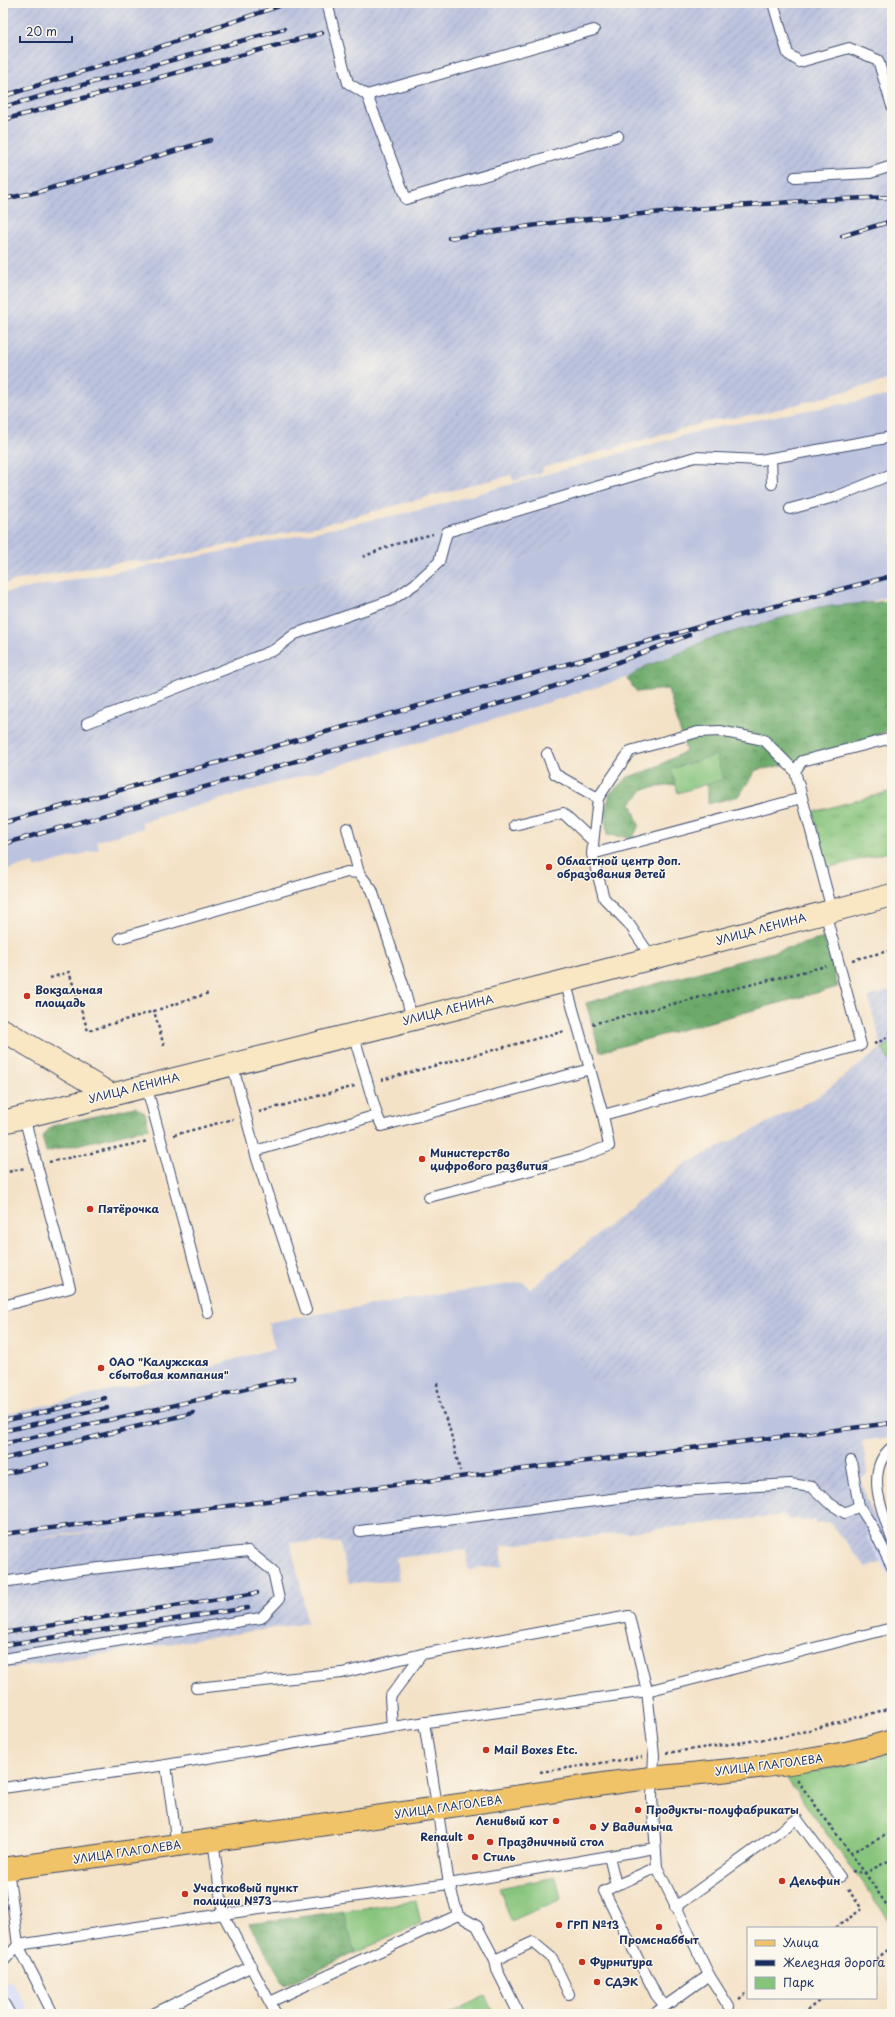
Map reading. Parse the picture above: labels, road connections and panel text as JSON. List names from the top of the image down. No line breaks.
{"streets":{"main road":["УЛИЦА ЛЕНИНА","УЛИЦА ГЛАГОЛЕВА"]},"places":["Областной центр доп. образования детей","Вокзальная площадь","Министерство цифрового развития","Пятёрочка","ОАО \"Калужская сбытовая компания\"","Mail Boxes Etc.","Продукты-полуфабрикаты","Ленивый кот","У Вадимыча","Renault","Праздничный стол","Стиль","Дельфин","Участковый пункт полиции №73","ГРП №13","Промснаббыт","Фурнитура","СДЭК"],"legend":["Улица","Железная дорога","Парк"],"scale_bar":"20 m"}
